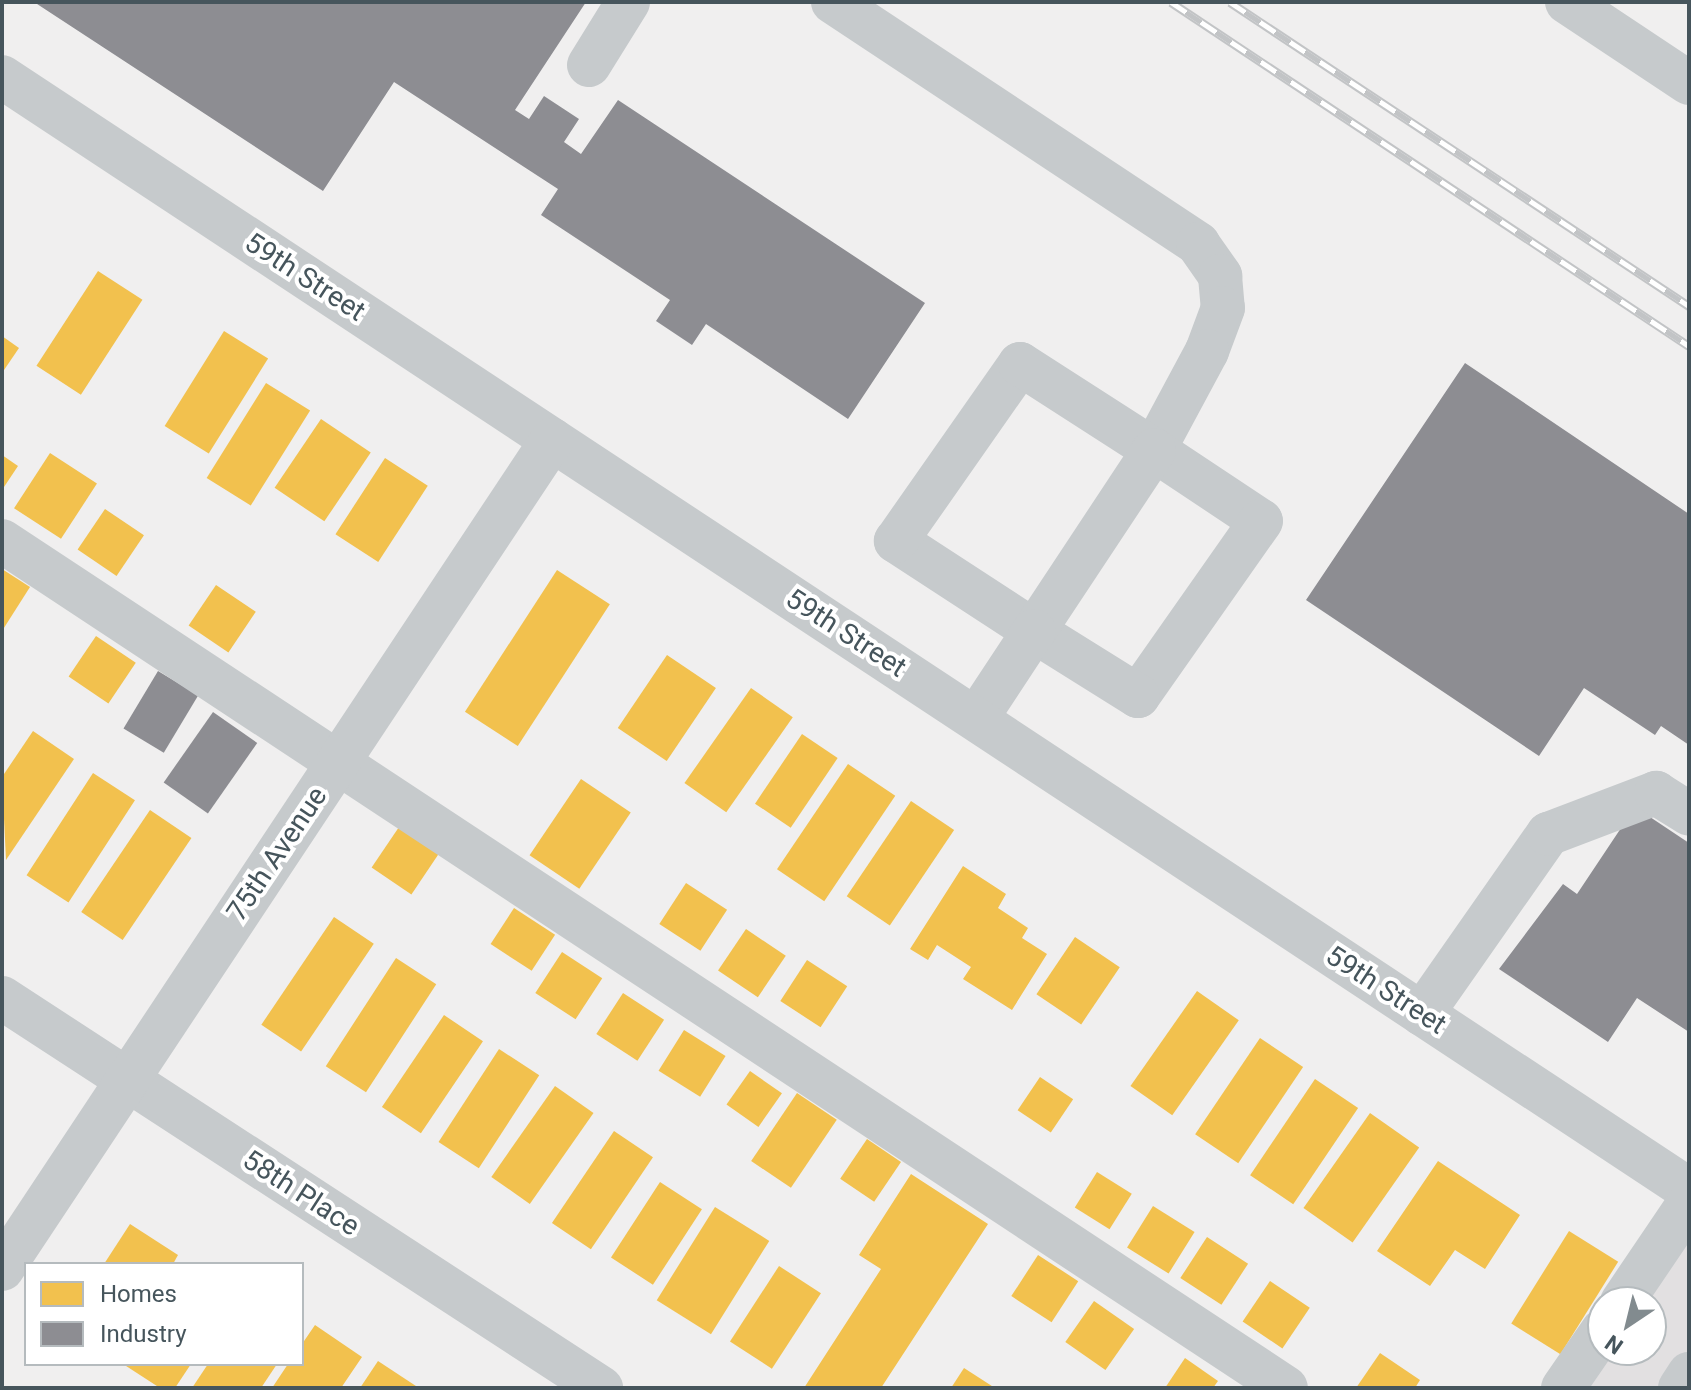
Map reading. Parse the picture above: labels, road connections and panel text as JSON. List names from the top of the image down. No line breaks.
{"streets":{"street":["59th Street","75th Avenue","58th Place"]},"crossings":[["59th Street","75th Avenue"],["75th Avenue","58th Place"]],"legend":["Homes","Industry"],"north":"bottom left"}
